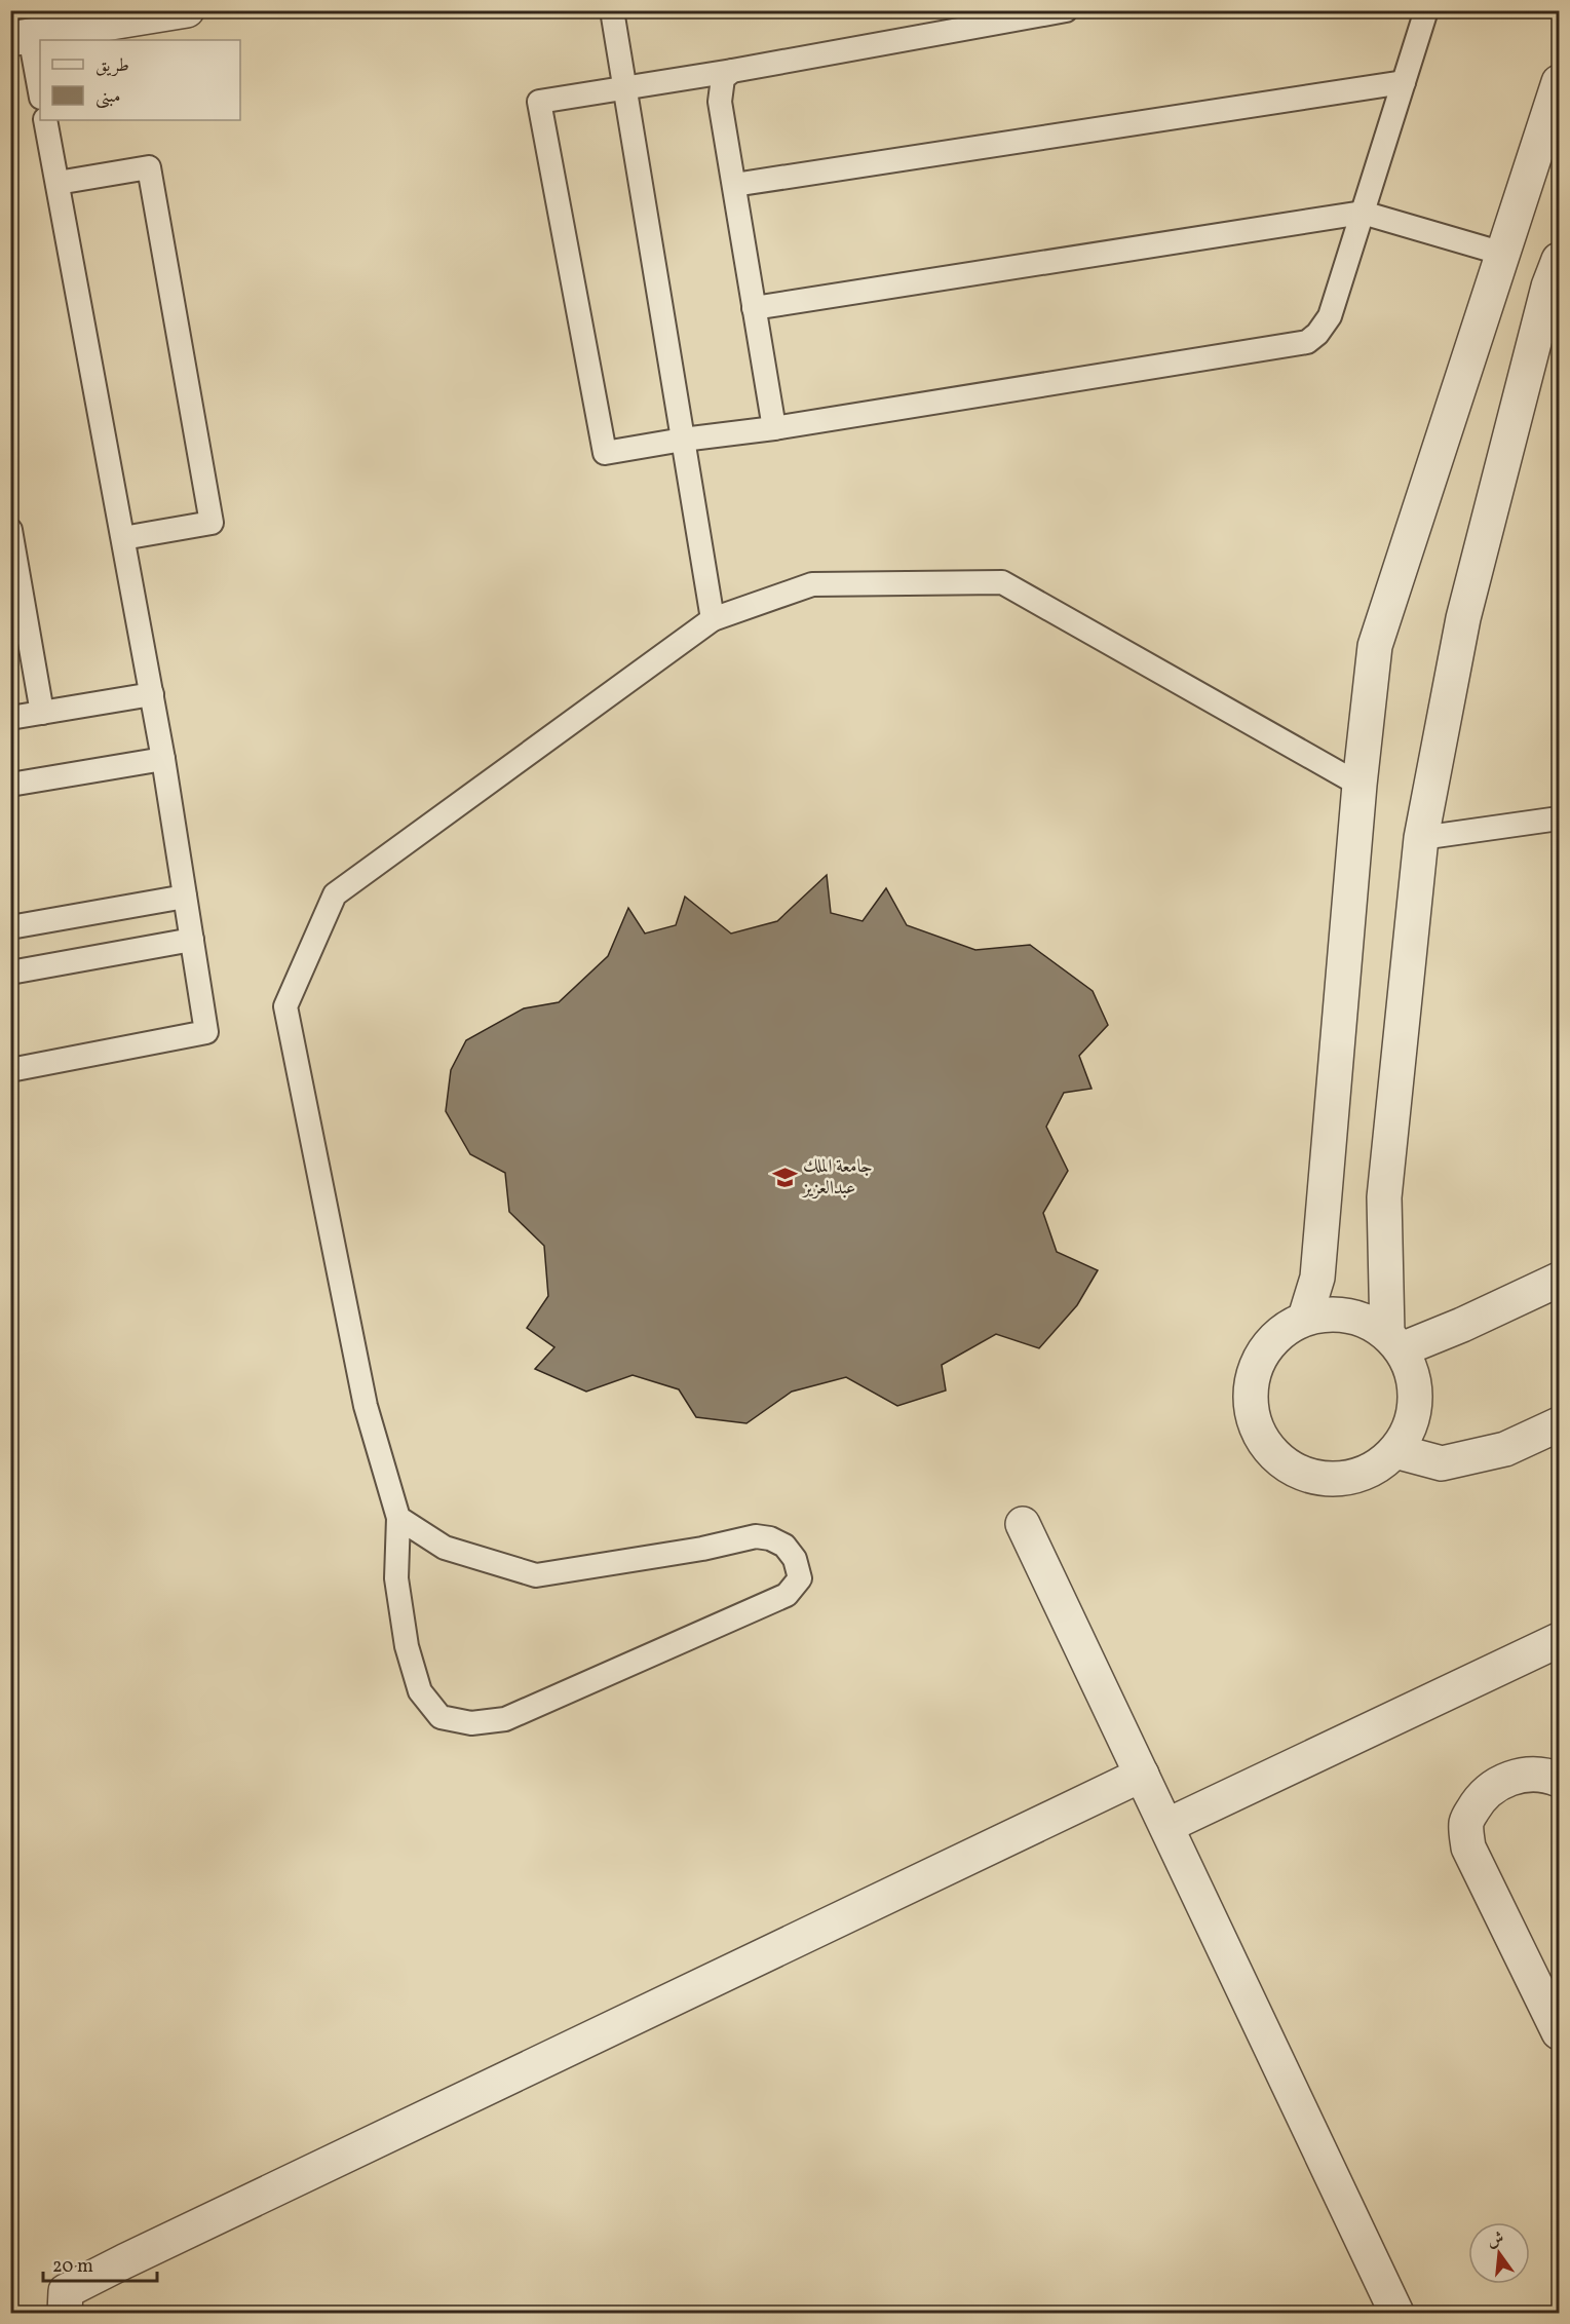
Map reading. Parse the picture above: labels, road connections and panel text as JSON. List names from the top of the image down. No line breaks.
{"places":{"school or university":["جامعة الملك عبدالعزيز"]},"legend":["طريق","مبنى"],"scale_bar":"20 m","north":"top"}
